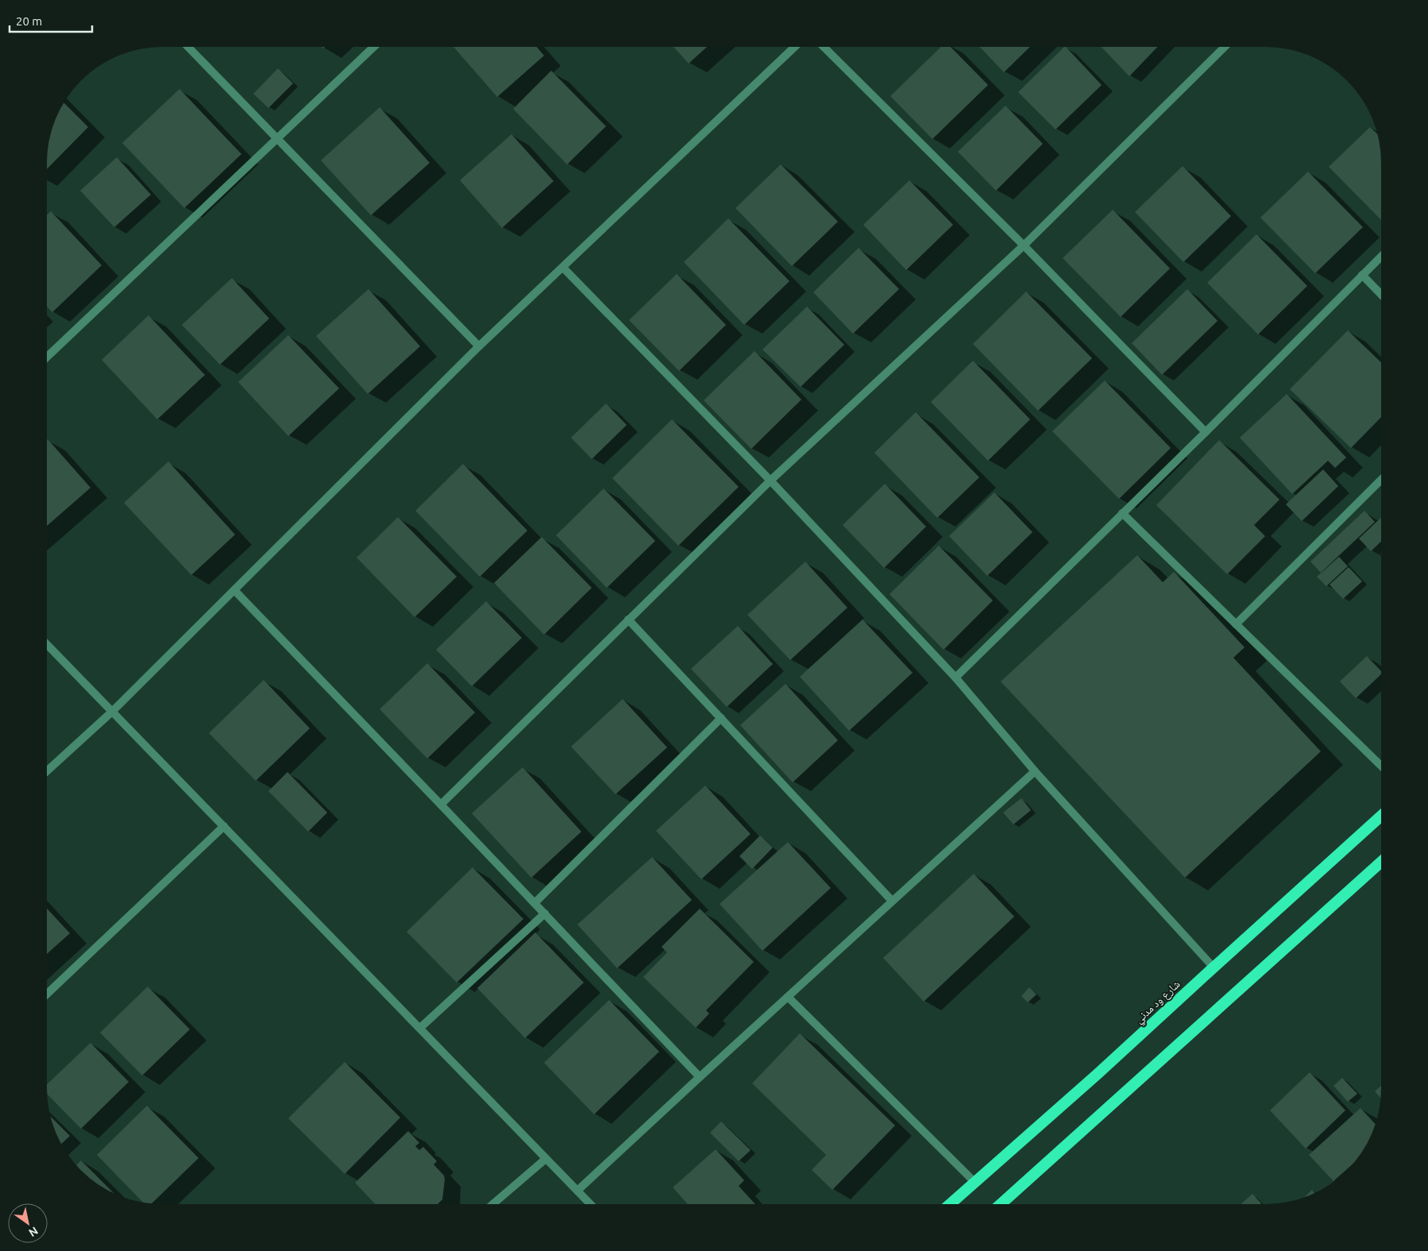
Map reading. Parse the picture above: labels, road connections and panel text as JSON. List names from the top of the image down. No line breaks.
{"streets":{"highway":["شارع ود مدني"]},"scale_bar":"20 m","north":"bottom right"}
